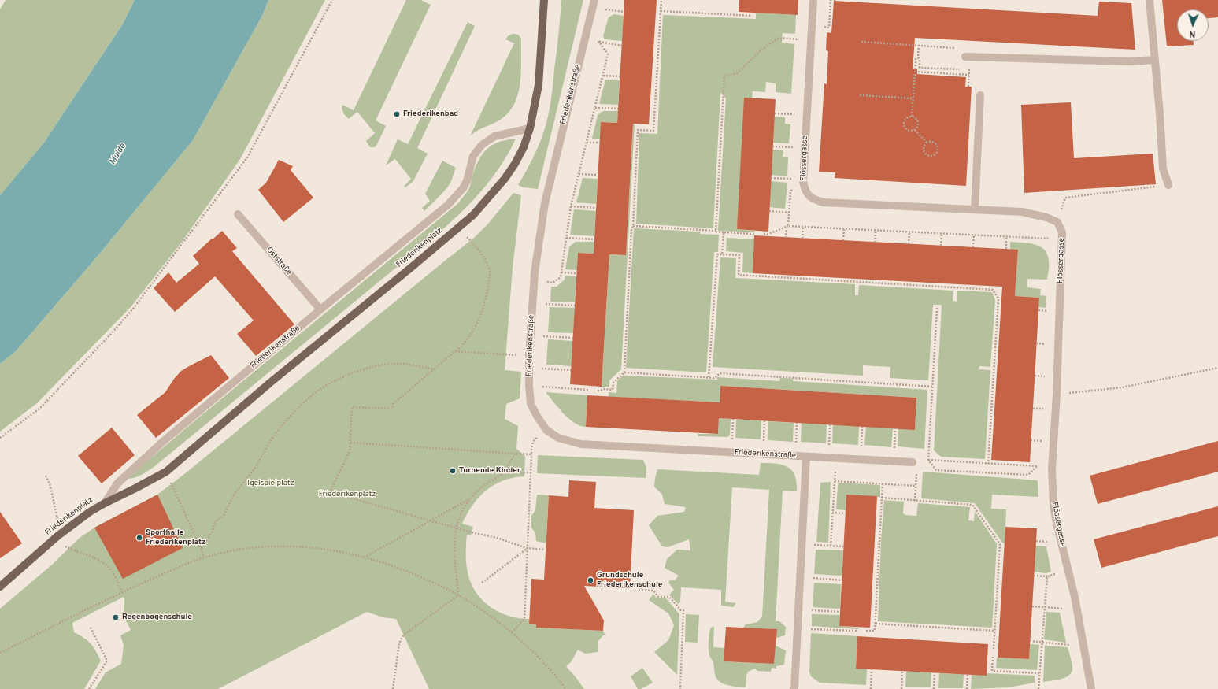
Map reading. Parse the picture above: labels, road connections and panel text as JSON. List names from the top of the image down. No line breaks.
{"streets":{"main road":["Friederikenplatz"],"street":["Friederikenstraße","Flössergasse","Oststraße"]},"crossings":[["Friederikenstraße","Friederikenplatz"],["Friederikenstraße","Oststraße"]],"water":["Mulde"],"parks":["Igelspielplatz","Friederikenplatz"],"places":["Friederikenbad","Turnende Kinder","Sporthalle Friederikenplatz","Grundschule Friederikenschule","Regenbogenschule"],"north":"bottom"}
